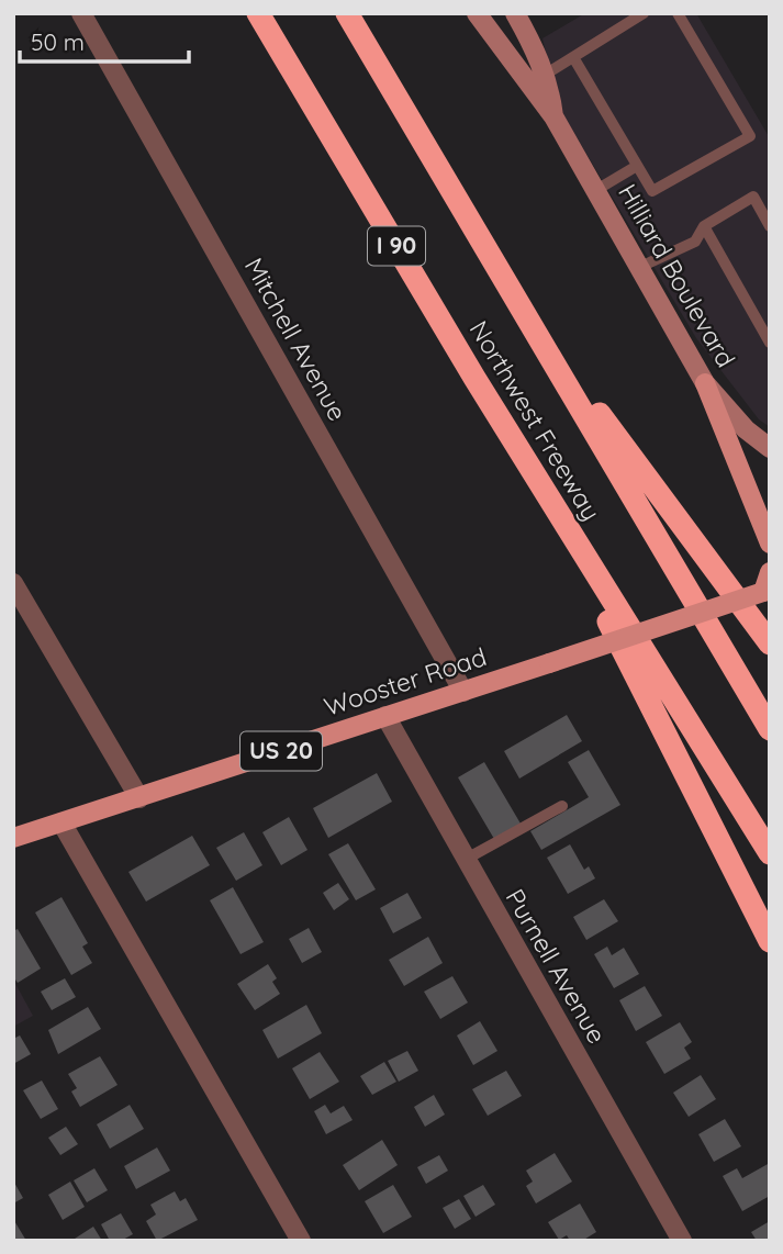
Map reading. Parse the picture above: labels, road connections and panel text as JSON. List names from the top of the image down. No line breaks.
{"streets":{"highway":["I 90","Northwest Freeway"],"main road":["Hilliard Boulevard","Wooster Road","US 20"],"street":["Mitchell Avenue","Purnell Avenue"]},"crossings":[["Mitchell Avenue","Wooster Road"],["Wooster Road","Purnell Avenue"]],"scale_bar":"50 m"}
